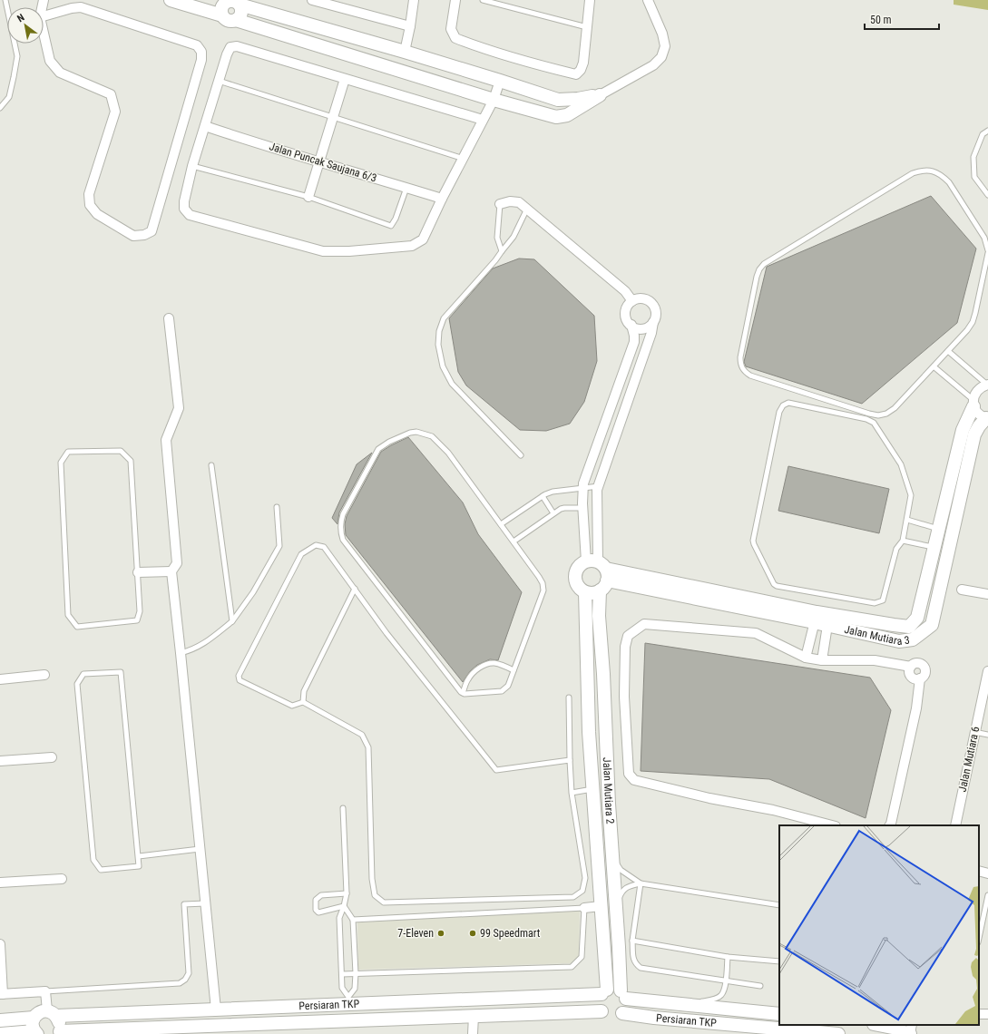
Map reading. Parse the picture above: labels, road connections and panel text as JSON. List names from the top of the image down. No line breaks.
{"streets":{"street":["Jalan Puncak Saujana 6/3","Jalan Mutiara 3","Jalan Mutiara 6","Jalan Mutiara 2","Persiaran TKP"]},"crossings":[["Jalan Mutiara 3","Jalan Mutiara 2"],["Jalan Mutiara 2","Persiaran TKP"]],"places":["7-Eleven","99 Speedmart"],"scale_bar":"50 m","north":"top left"}
